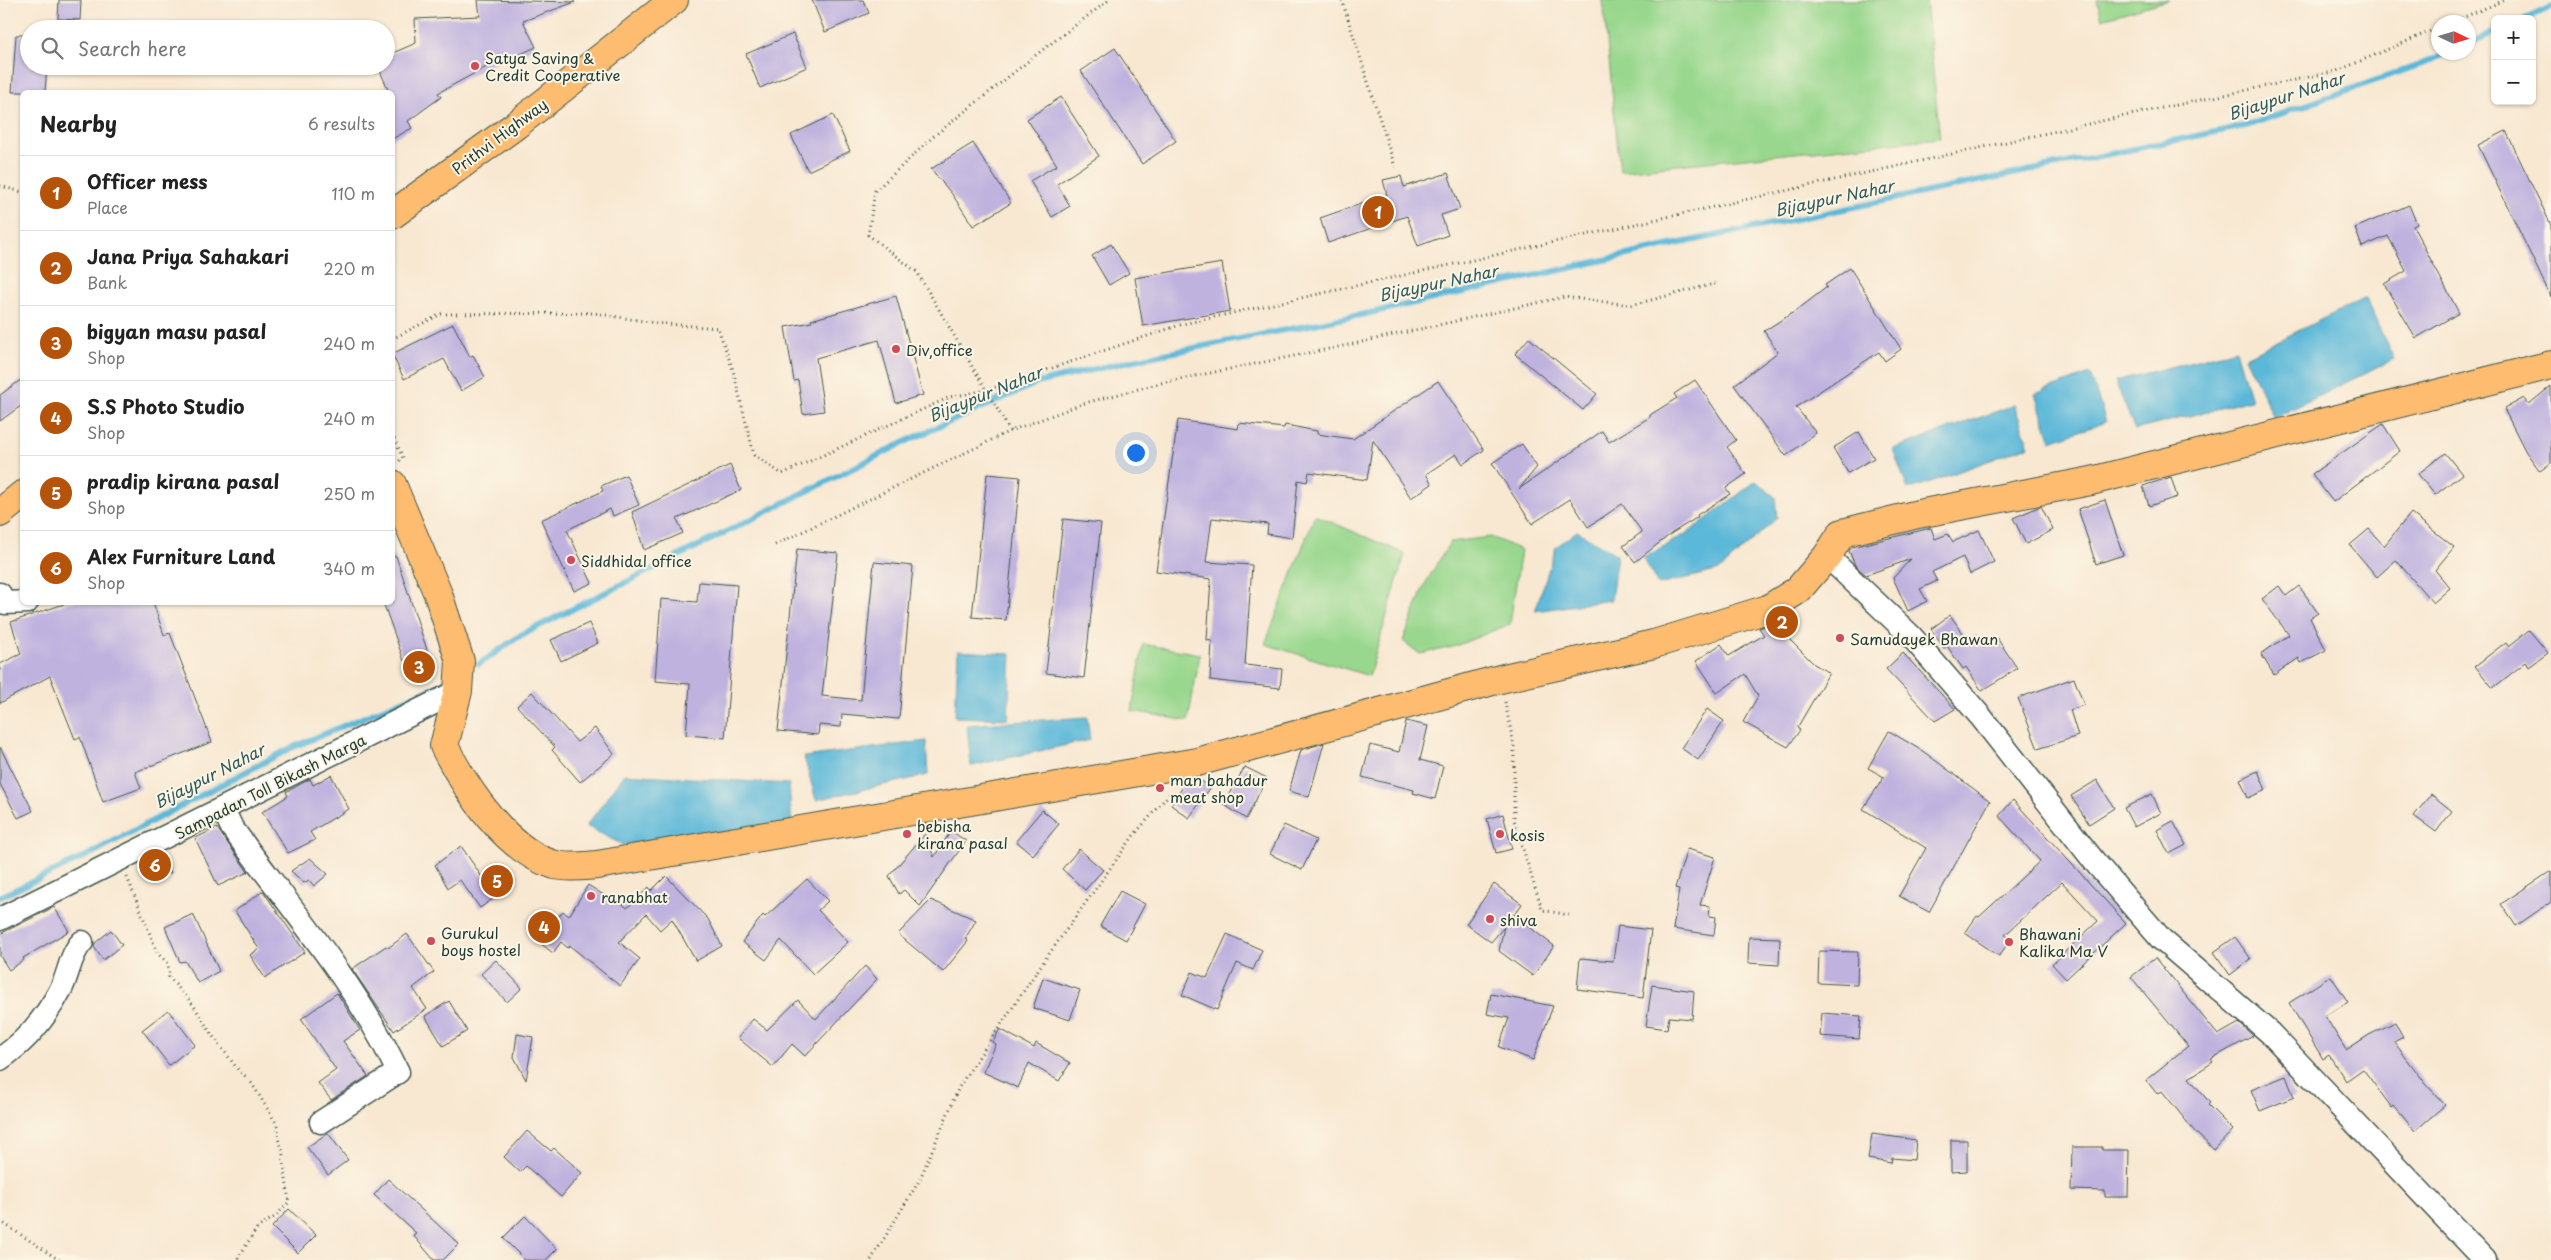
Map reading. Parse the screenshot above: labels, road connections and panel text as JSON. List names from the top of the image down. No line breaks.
{"streets":{"main road":["Prithvi Highway"],"street":["Sampadan Toll Bikash Marga"]},"water":["Bijaypur Nahar"],"places":["Satya Saving & Credit Cooperative","Div,office","Siddhidal office","Samudayek Bhawan","man bahadur meat shop","bebisha kirana pasal","kosis","ranabhat","shiva","Gurukul boys hostel","Bhawani Kalika Ma V"],"north":"right","page":{"map_buttons":["+","−"],"search":"Search here","heading":["Nearby","6 results"],"list":[{"mark":"1","name":"Officer mess","note":"Place","value":"110 m"},{"mark":"2","name":"Jana Priya Sahakari","note":"Bank","value":"220 m"},{"mark":"3","name":"bigyan masu pasal","note":"Shop","value":"240 m"},{"mark":"4","name":"S.S Photo Studio","note":"Shop","value":"240 m"},{"mark":"5","name":"pradip kirana pasal","note":"Shop","value":"250 m"},{"mark":"6","name":"Alex Furniture Land","note":"Shop","value":"340 m"}],"pins":["1","2","3","6","5","4"]}}
